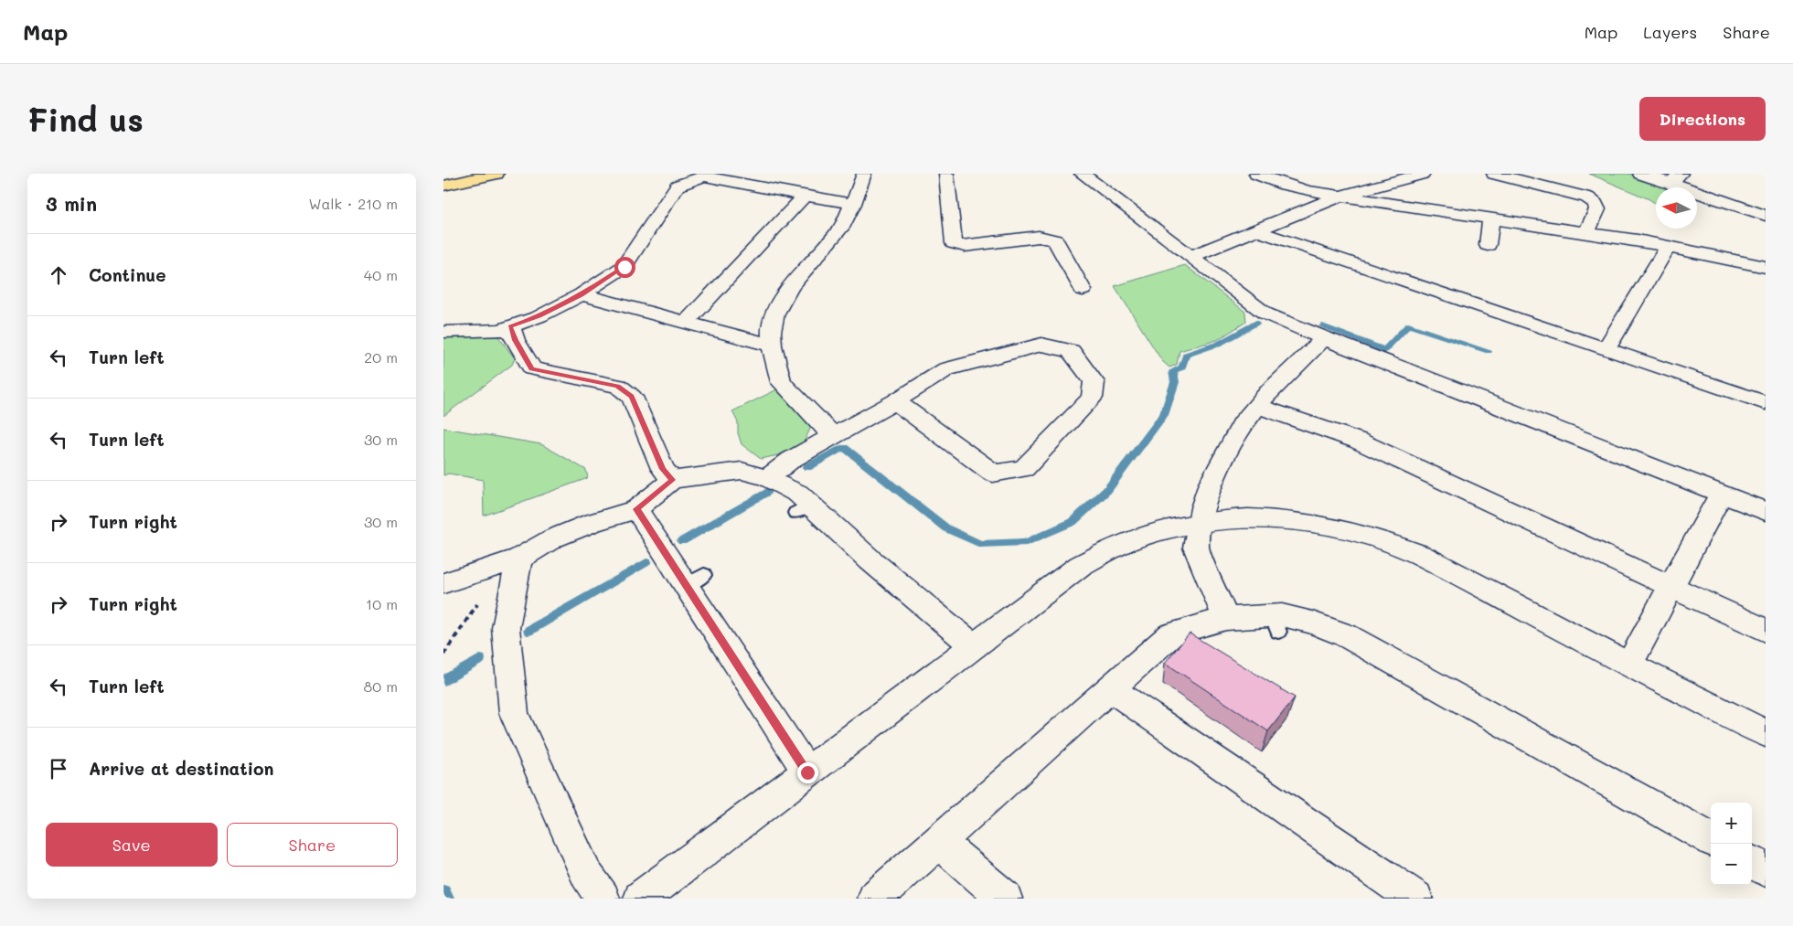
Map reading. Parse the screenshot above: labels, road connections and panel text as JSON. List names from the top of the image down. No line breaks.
{"north":"left","page":{"header":"Map","nav":["Map","Layers","Share"],"buttons":["Directions",["Save","Share"]],"title":"Find us","heading":["3 min","Walk · 210 m"],"list":[["Continue","40 m"],["Turn left","20 m"],["Turn left","30 m"],["Turn right","30 m"],["Turn right","10 m"],["Turn left","80 m"],"Arrive at destination"],"map_buttons":["+","−"]}}
